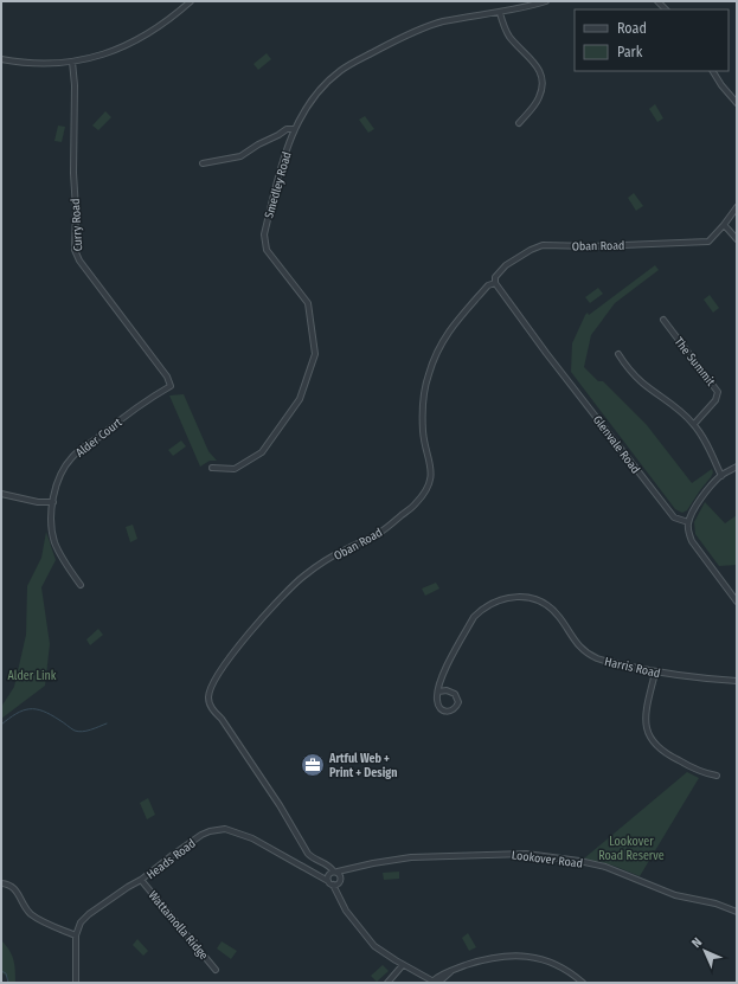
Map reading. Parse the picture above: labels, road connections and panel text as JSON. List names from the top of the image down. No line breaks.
{"streets":{"street":["Smedley Road","Curry Road","Oban Road","The Summit","Alder Court","Glenvale Road","Harris Road","Heads Road","Lookover Road","Wattamolla Ridge"]},"crossings":[["Curry Road","Alder Court"],["Oban Road","Glenvale Road"],["Oban Road","Heads Road"],["Oban Road","Lookover Road"],["Heads Road","Wattamolla Ridge"]],"parks":["Alder Link","Lookover Road Reserve"],"places":{"office":["Artful Web + Print + Design"]},"legend":["Road","Park"],"north":"top left"}
